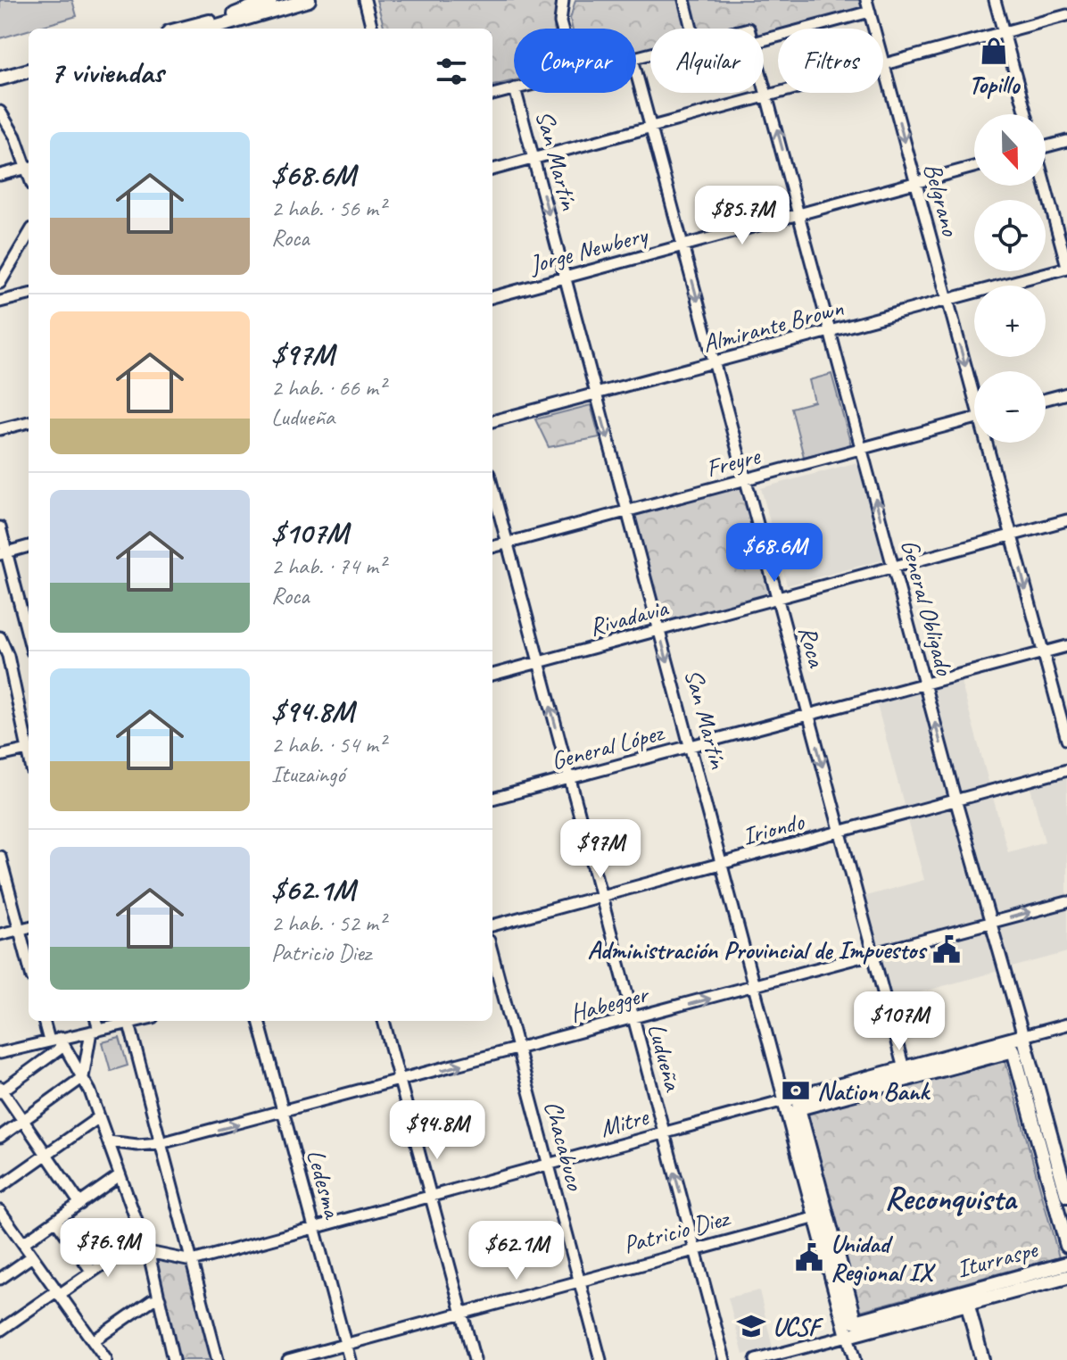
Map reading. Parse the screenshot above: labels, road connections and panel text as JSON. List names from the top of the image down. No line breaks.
{"streets":{"main road":["San Martín","General Obligado","Mitre","Iturraspe"],"street":["Belgrano","Jorge Newbery","Almirante Brown","Freyre","Rivadavia","Roca","General López","Iriondo","Habegger","Ludueña","Chacabuco","Ledesma","Patricio Diez"]},"crossings":[["San Martín","Jorge Newbery"],["San Martín","Almirante Brown"],["San Martín","Freyre"],["San Martín","Rivadavia"],["San Martín","General López"],["San Martín","Iriondo"],["San Martín","Habegger"],["San Martín","Mitre"],["San Martín","Patricio Diez"],["San Martín","Iturraspe"],["Belgrano","Jorge Newbery"],["Belgrano","Almirante Brown"],["Belgrano","Rivadavia"],["Belgrano","General López"],["Jorge Newbery","General Obligado"],["Jorge Newbery","Roca"],["Almirante Brown","General Obligado"],["Almirante Brown","Roca"],["Freyre","General Obligado"],["Freyre","Roca"],["Freyre","Ludueña"],["General Obligado","Rivadavia"],["General Obligado","General López"],["General Obligado","Iriondo"],["General Obligado","Habegger"],["General Obligado","Mitre"],["Rivadavia","Roca"],["Rivadavia","Ludueña"],["Roca","General López"],["Roca","Iriondo"],["Roca","Habegger"],["Roca","Mitre"],["General López","Ludueña"],["Iriondo","Ludueña"],["Habegger","Ludueña"],["Habegger","Chacabuco"],["Habegger","Ledesma"],["Ludueña","Mitre"],["Ludueña","Patricio Diez"],["Mitre","Chacabuco"],["Mitre","Ledesma"],["Chacabuco","Patricio Diez"],["Ledesma","Patricio Diez"]],"one_way":["Belgrano","Habegger"],"districts":["Reconquista"],"places":{"shop":["Topillo"],"public building":["Administración Provincial de Impuestos","Unidad Regional IX"],"bank":["Nation Bank"],"school or university":["UCSF"]},"north":"bottom","page":{"chip":["Comprar","Alquilar","Filtros"],"heading":"7 viviendas","map_buttons":["+","−"],"list":[{"name":"$68.6M","note":"2 hab. · 56 m² · Roca"},{"name":"$97M","note":"2 hab. · 66 m² · Ludueña"},{"name":"$107M","note":"2 hab. · 74 m² · Roca"},{"name":"$94.8M","note":"2 hab. · 54 m² · Ituzaingó"},{"name":"$62.1M","note":"2 hab. · 52 m² · Patricio Diez"}],"price":["$85.7M","$68.6M","$97M","$107M","$94.8M","$76.9M","$62.1M"]}}
